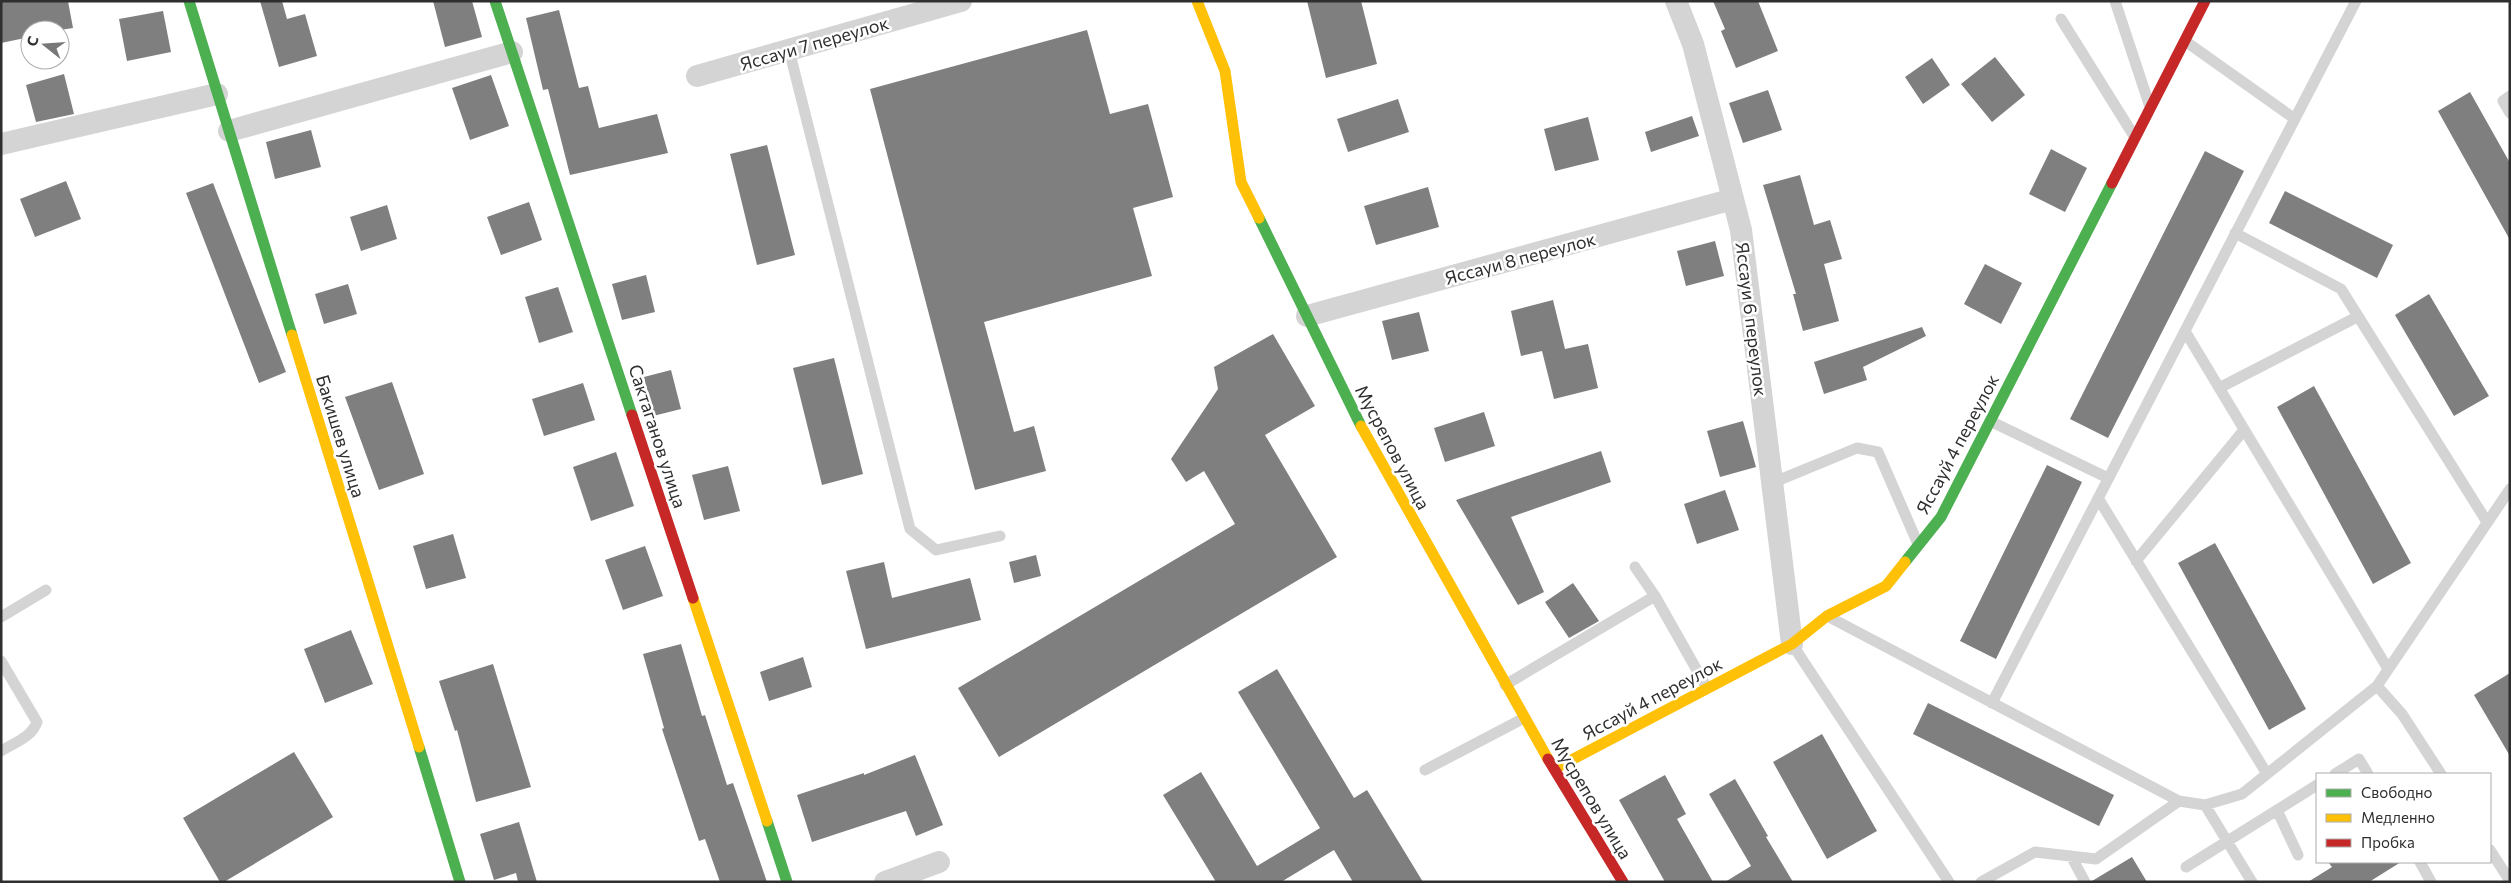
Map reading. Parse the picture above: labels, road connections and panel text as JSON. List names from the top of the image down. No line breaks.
{"streets":{"street":["Яссауи 7 переулок","Яссауи 8 переулок","Яссауи 6 переулок","Бакишев улица","Сактаганов улица","Яссауй 4 переулок","Мусрепов улица"]},"crossings":[["Яссауи 8 переулок","Яссауи 6 переулок"],["Яссауи 8 переулок","Мусрепов улица"],["Яссауи 6 переулок","Яссауй 4 переулок"],["Яссауй 4 переулок","Мусрепов улица"]],"legend":["Свободно","Медленно","Пробка"],"north":"left"}
